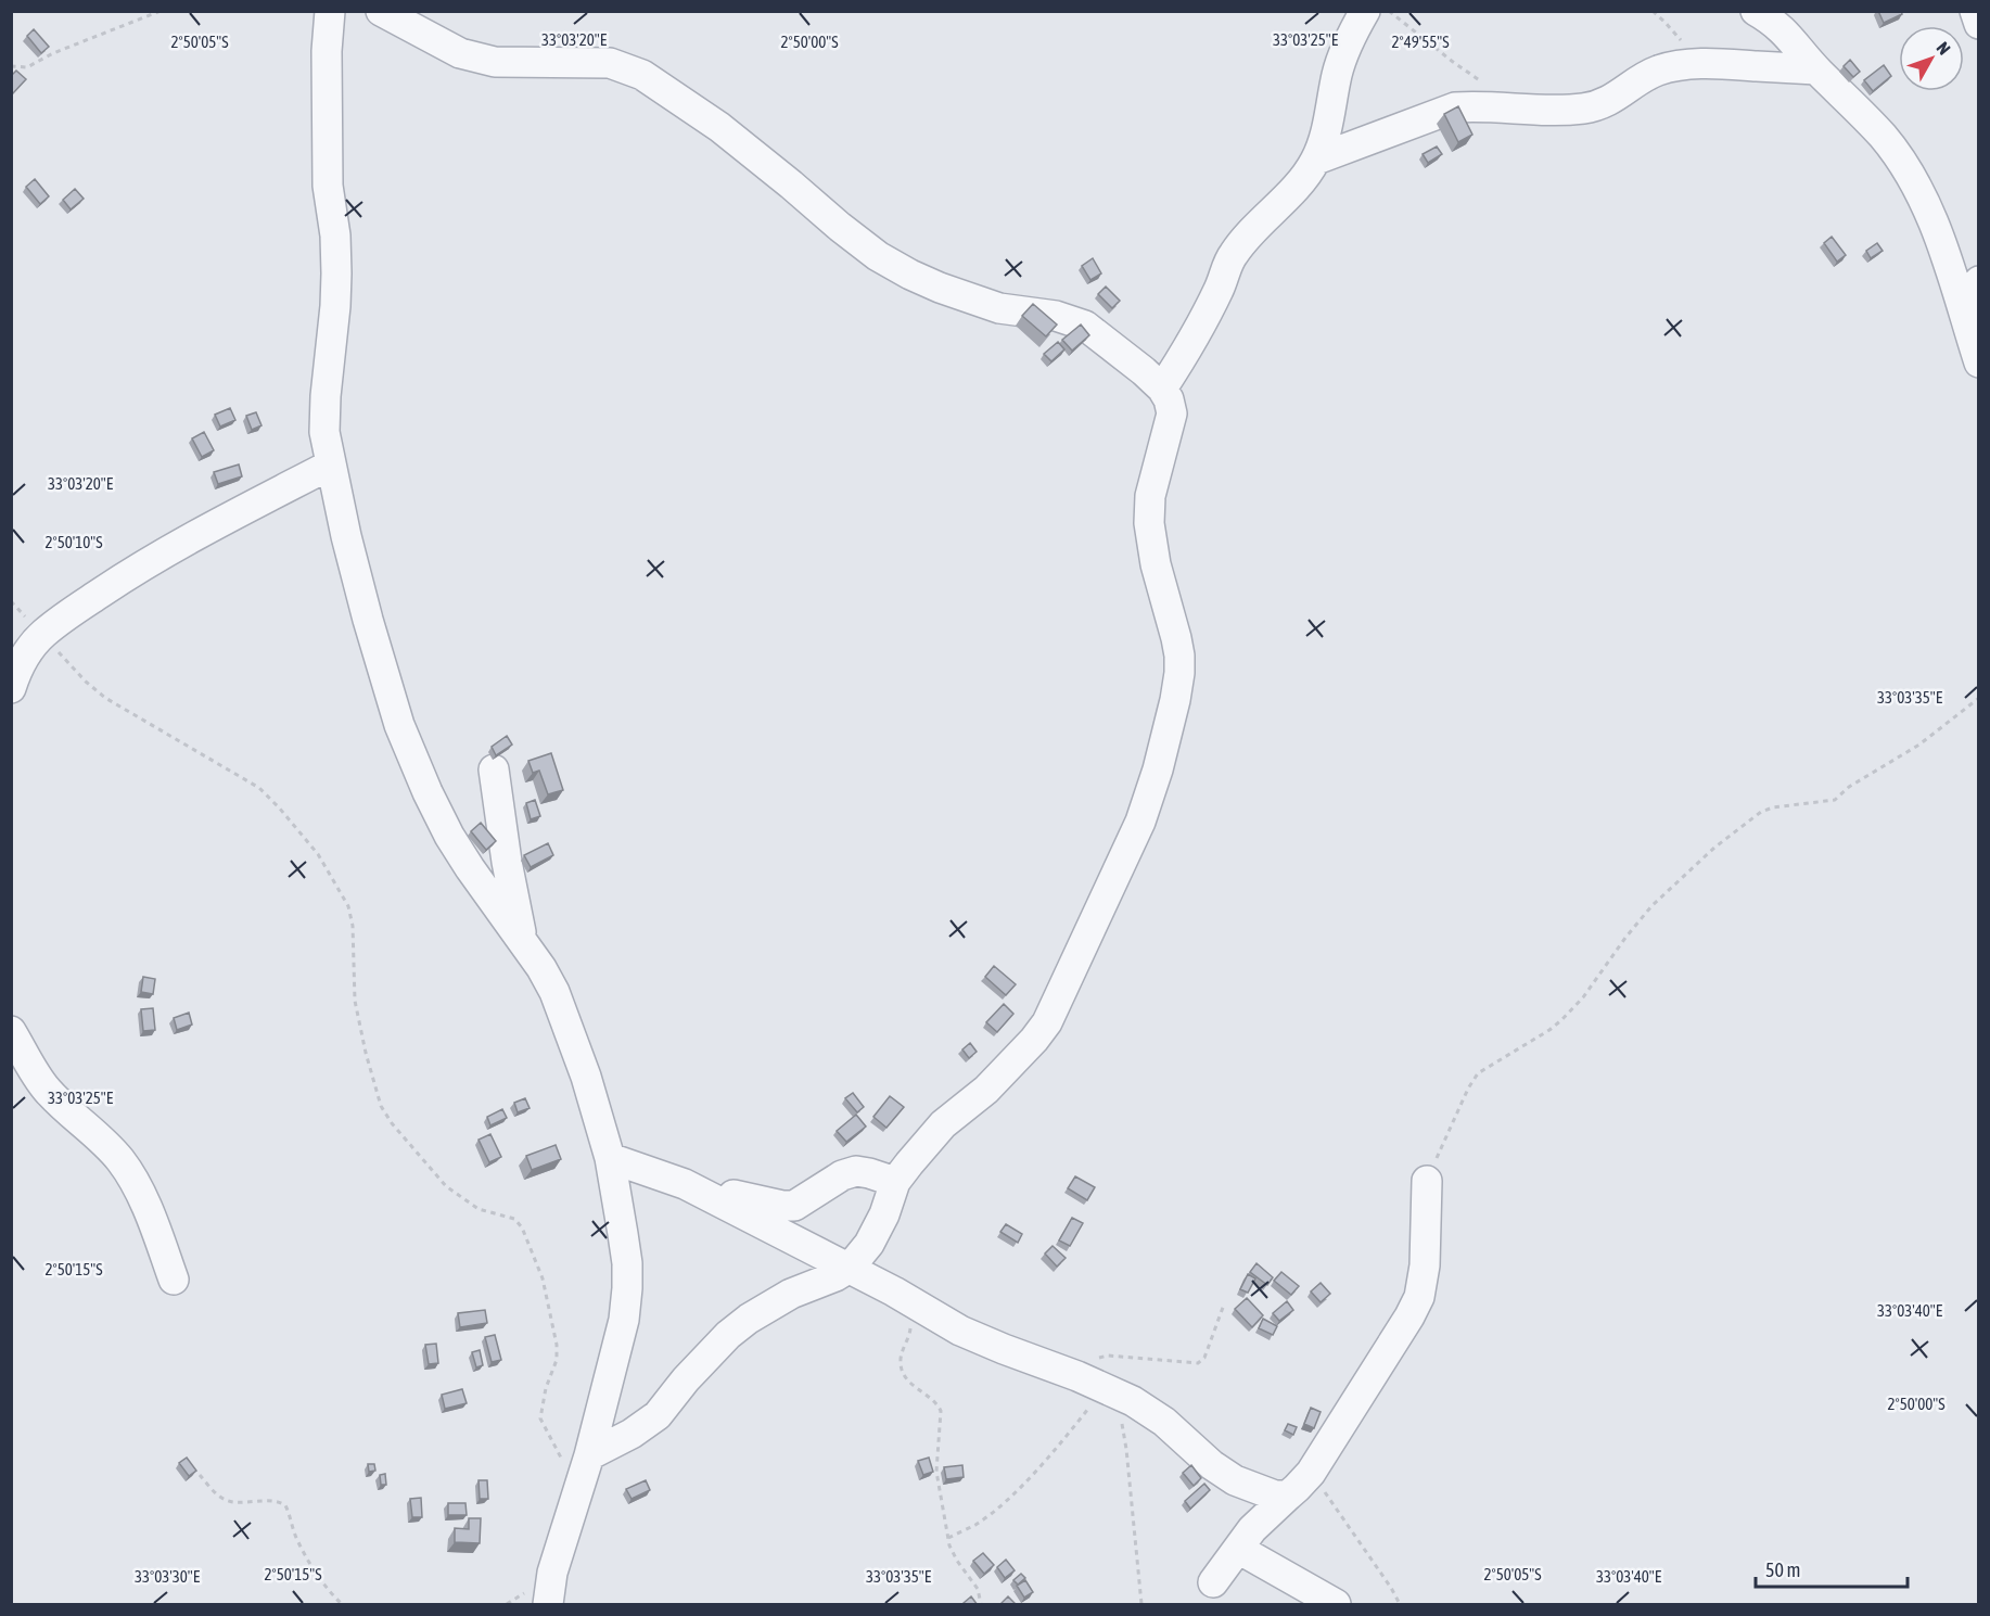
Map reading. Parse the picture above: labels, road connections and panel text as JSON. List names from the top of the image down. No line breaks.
{"scale_bar":"50 m","north":"top right","coordinates":["33°03'20\"E","33°03'25\"E","2°50'05\"S","2°50'00\"S","2°49'55\"S","2°50'10\"S","33°03'35\"E","2°50'15\"S","33°03'40\"E","33°03'30\"E"]}
